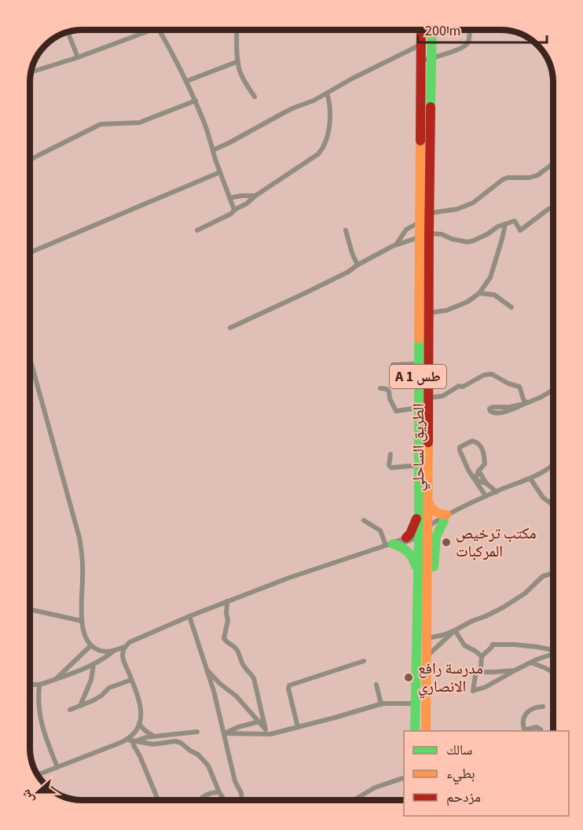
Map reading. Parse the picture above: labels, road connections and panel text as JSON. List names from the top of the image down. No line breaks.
{"streets":{"highway":["A 1 طس","الطريق الساحلي"]},"places":["مكتب ترخيص المركبات","مدرسة رافع الانصاري"],"legend":["سالك","بطيء","مزدحم"],"scale_bar":"200 m","north":"left"}
